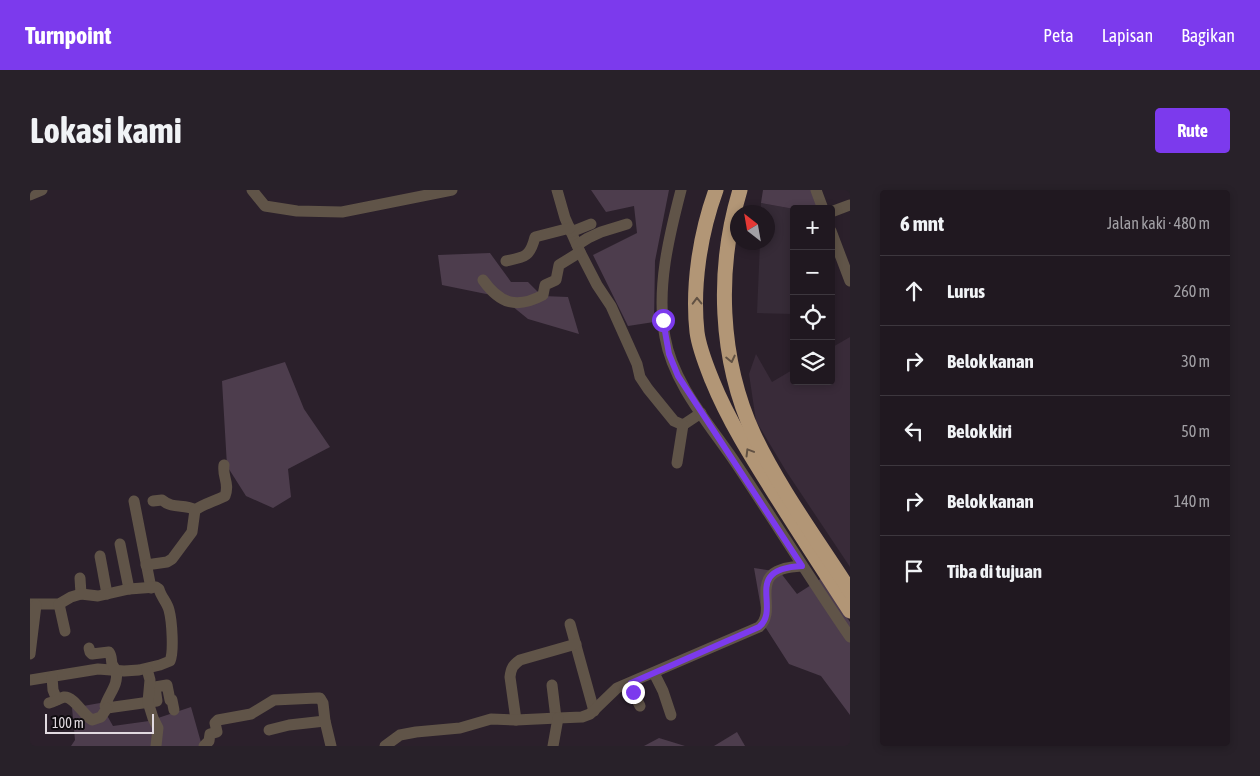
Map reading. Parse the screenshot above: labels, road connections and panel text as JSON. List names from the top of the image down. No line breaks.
{"scale_bar":"100 m","north":"top left","page":{"header":"Turnpoint","nav":["Peta","Lapisan","Bagikan"],"buttons":"Rute","title":"Lokasi kami","heading":["6 mnt","Jalan kaki · 480 m"],"map_buttons":["+","−"],"list":[["Lurus","260 m"],["Belok kanan","30 m"],["Belok kiri","50 m"],["Belok kanan","140 m"],"Tiba di tujuan"],"scale":"100 m"}}
